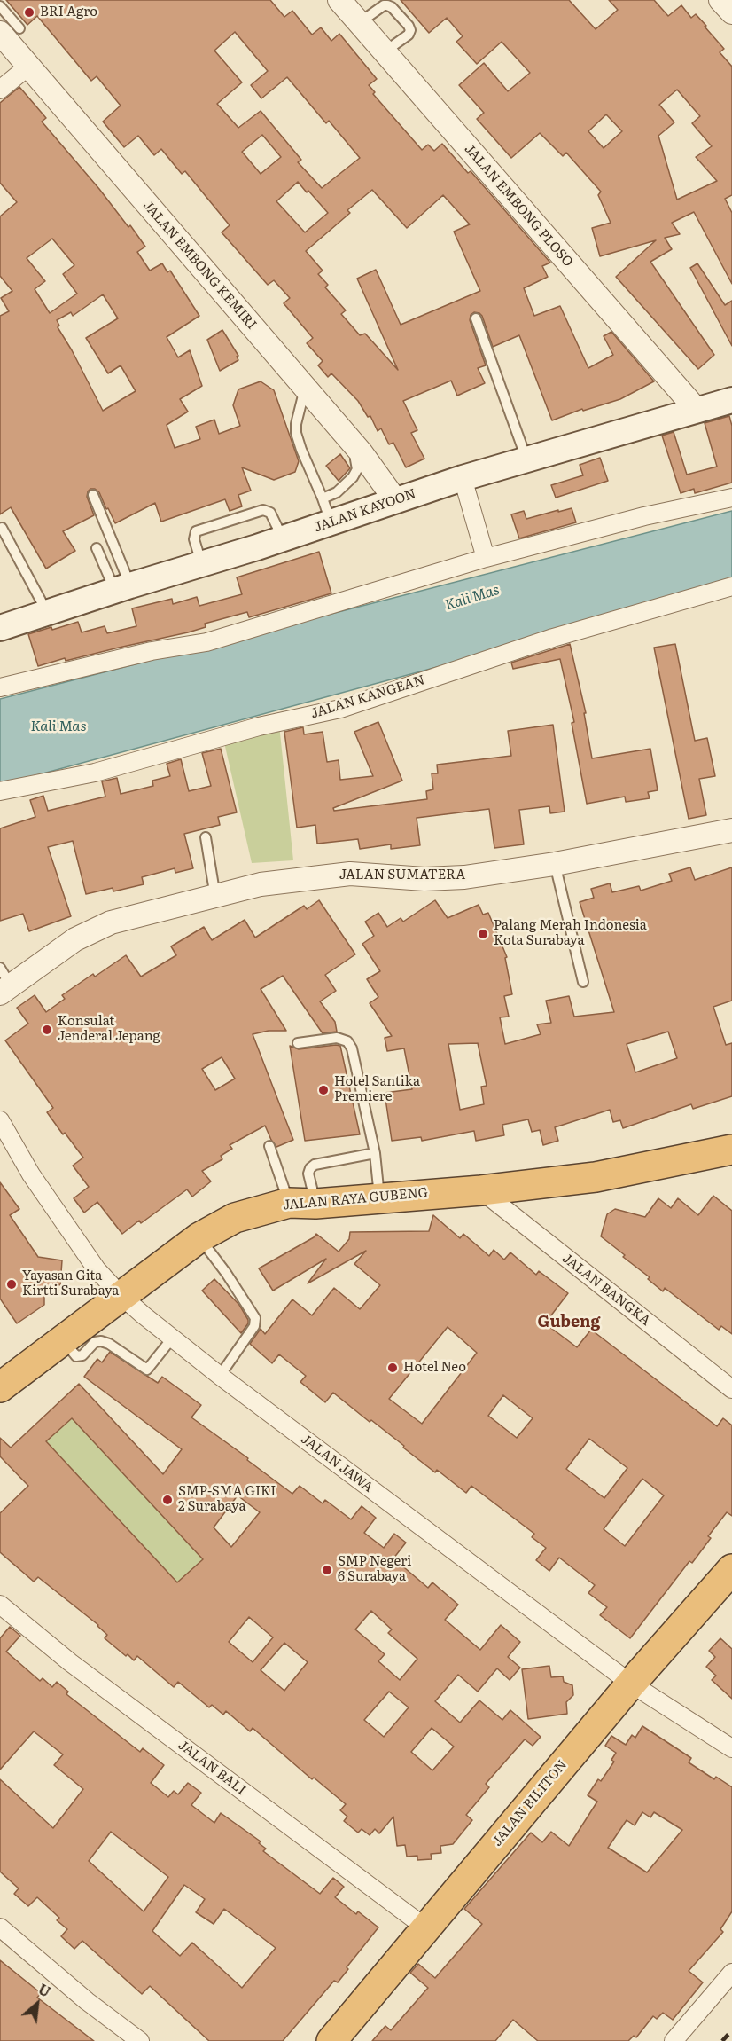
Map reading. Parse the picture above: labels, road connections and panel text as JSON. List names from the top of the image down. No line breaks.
{"streets":{"highway":["JALAN RAYA GUBENG","JALAN BILITON"],"main road":["JALAN KAYOON"],"street":["JALAN EMBONG PLOSO","JALAN EMBONG KEMIRI","JALAN KANGEAN","JALAN SUMATERA","JALAN BANGKA","JALAN JAWA","JALAN BALI"]},"crossings":[["JALAN EMBONG PLOSO","JALAN KAYOON"],["JALAN EMBONG KEMIRI","JALAN KAYOON"],["JALAN RAYA GUBENG","JALAN BANGKA"],["JALAN RAYA GUBENG","JALAN JAWA"],["JALAN JAWA","JALAN BILITON"],["JALAN BALI","JALAN BILITON"]],"districts":["Gubeng"],"water":["Kali Mas"],"places":["BRI Agro","Palang Merah Indonesia Kota Surabaya","Konsulat Jenderal Jepang","Hotel Santika Premiere","Yayasan Gita Kirtti Surabaya","Hotel Neo","SMP-SMA GIKI 2 Surabaya","SMP Negeri 6 Surabaya"],"north":"top right"}
